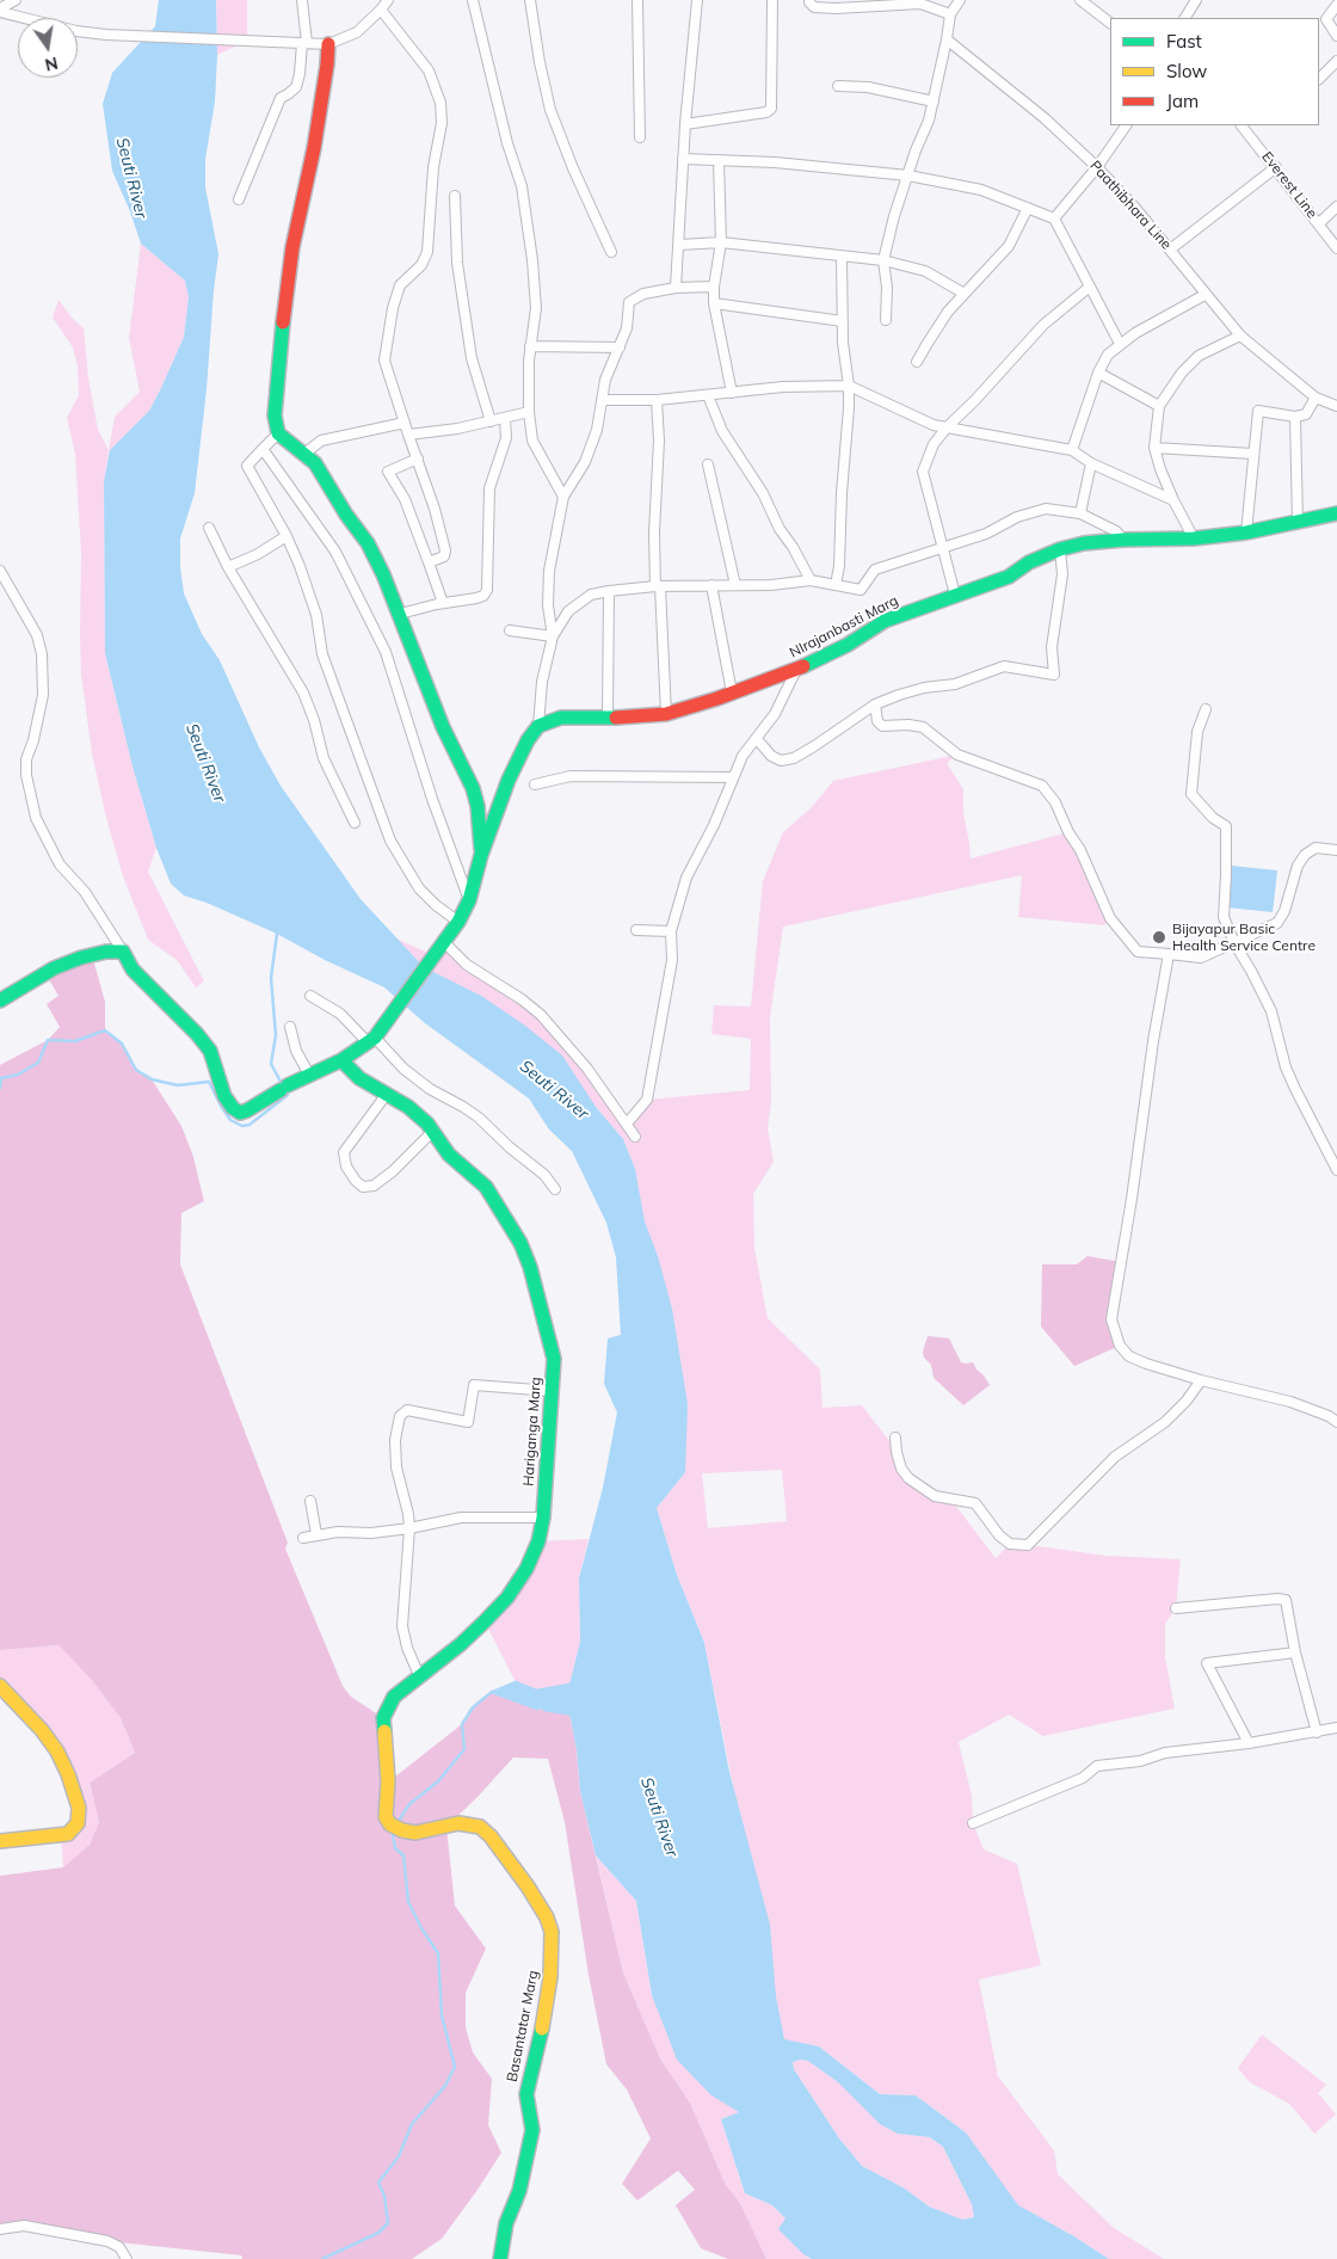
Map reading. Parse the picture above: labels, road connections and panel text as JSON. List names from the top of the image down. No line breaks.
{"streets":{"street":["Everest Line","Paathibhara Line","NIrajanbasti Marg","Hariganga Marg","Basantatar Marg"]},"crossings":[["Hariganga Marg","Basantatar Marg"]],"water":["Seuti River"],"places":["Bijayapur Basic Health Service Centre"],"legend":["Fast","Slow","Jam"],"north":"bottom"}
